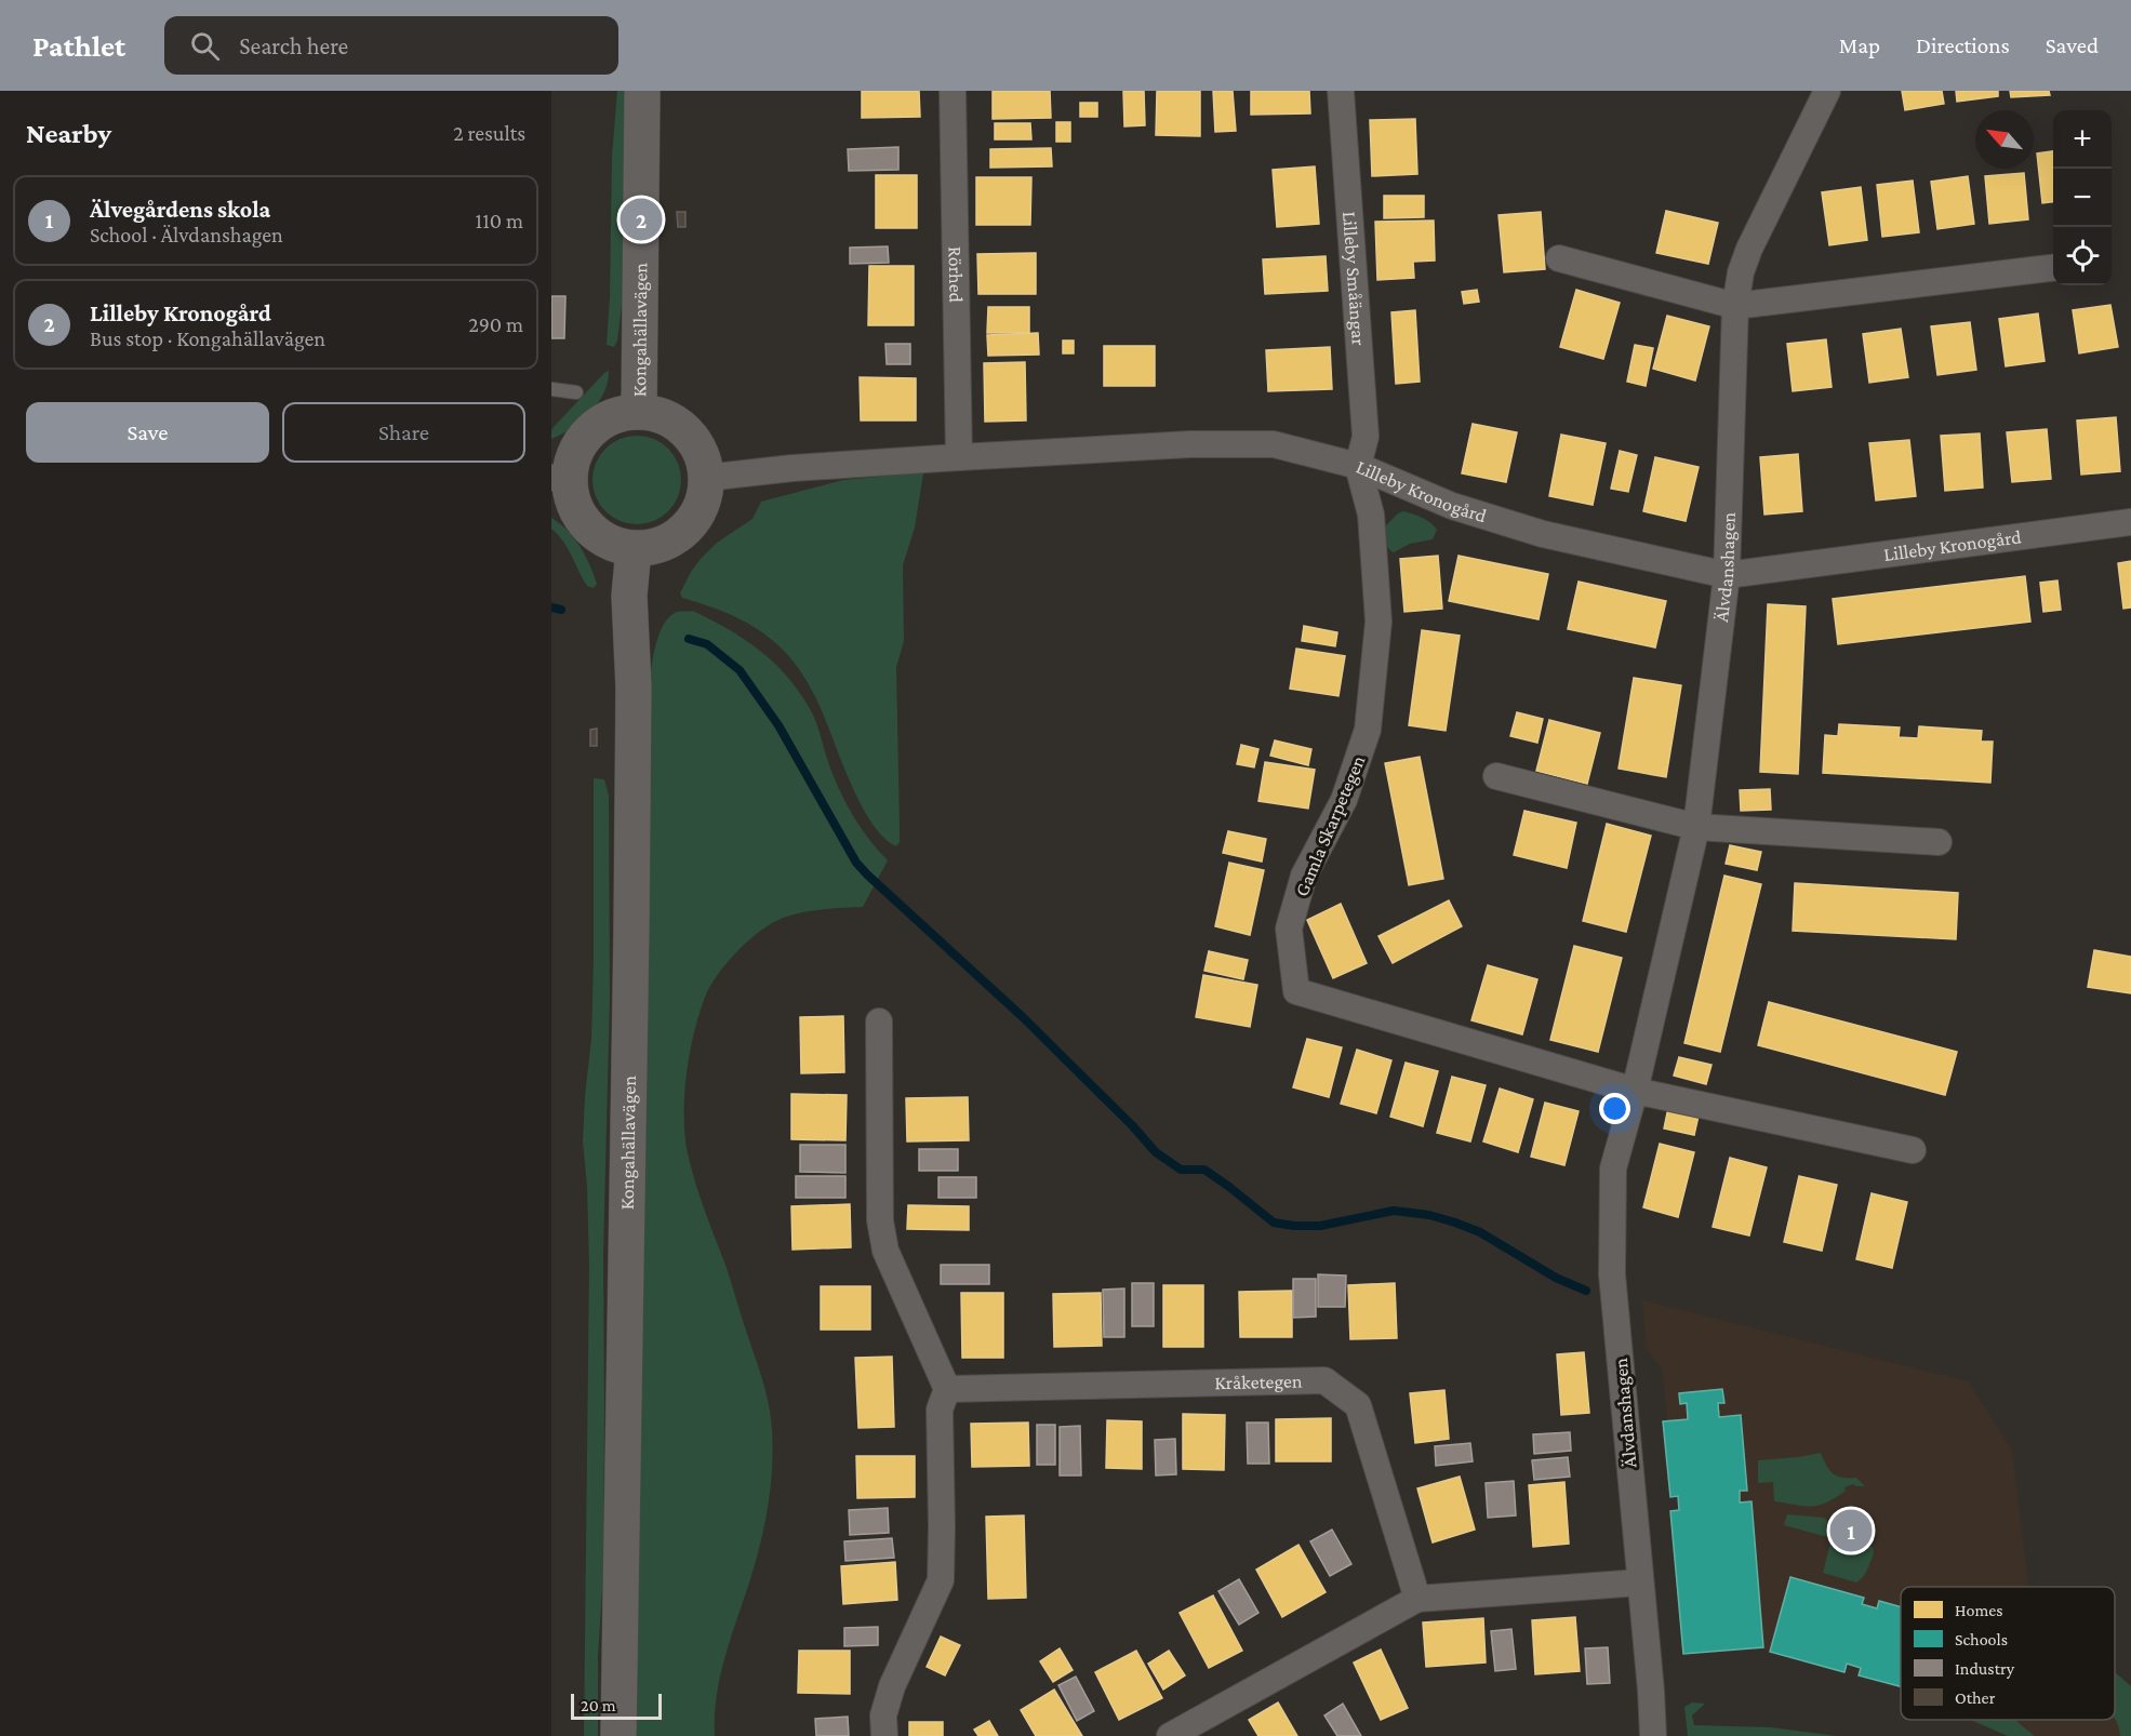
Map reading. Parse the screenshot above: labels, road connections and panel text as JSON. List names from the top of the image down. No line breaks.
{"streets":{"street":["Rörhed","Lilleby Småängar","Kongahällavägen","Lilleby Kronogård","Älvdanshagen","Gamla Skarpetegen","Kråketegen"]},"crossings":[["Rörhed","Lilleby Kronogård"],["Lilleby Småängar","Lilleby Kronogård"],["Lilleby Småängar","Gamla Skarpetegen"],["Kongahällavägen","Lilleby Kronogård"],["Lilleby Kronogård","Älvdanshagen"],["Lilleby Kronogård","Gamla Skarpetegen"],["Älvdanshagen","Gamla Skarpetegen"]],"legend":["Homes","Schools","Industry","Other"],"scale_bar":"20 m","north":"top left","page":{"header":"Pathlet","search":"Search here","nav":["Map","Directions","Saved"],"heading":["Nearby","2 results"],"map_buttons":["+","−"],"list":[{"mark":"1","name":"Älvegårdens skola","note":"School · Älvdanshagen","value":"110 m"},{"mark":"2","name":"Lilleby Kronogård","note":"Bus stop · Kongahällavägen","value":"290 m"}],"pins":["2","1"],"buttons":["Save","Share"],"scale":"20 m"}}
